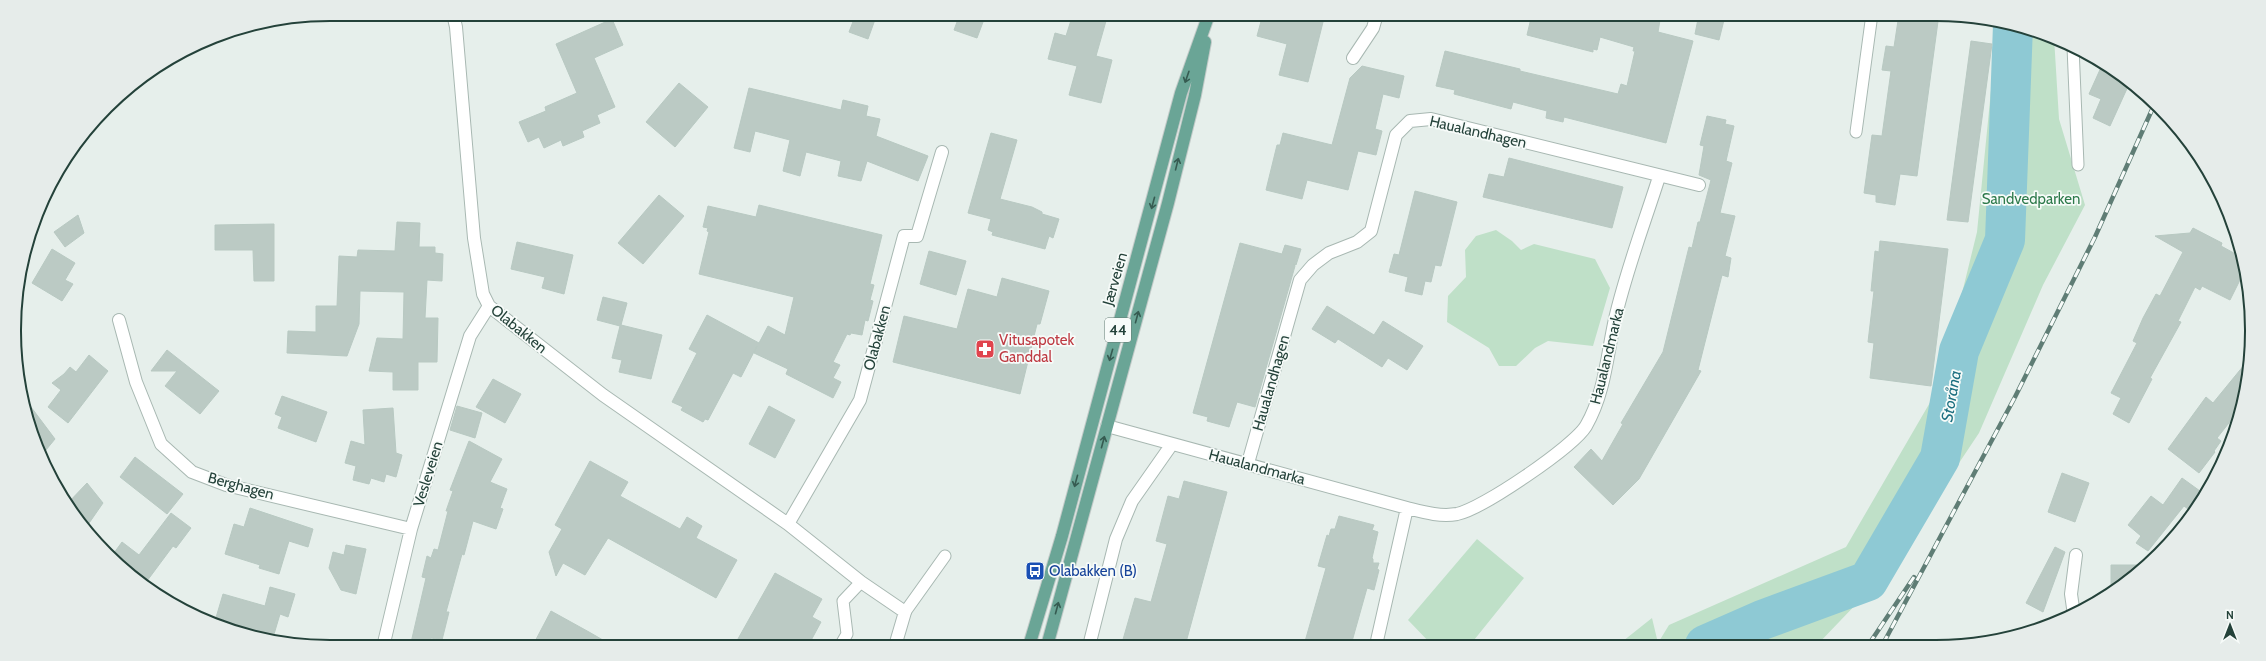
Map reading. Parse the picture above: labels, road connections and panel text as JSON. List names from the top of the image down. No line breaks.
{"streets":{"main road":["Jærveien","44"],"street":["Haualandhagen","Olabakken","Haualandmarka","Vesleveien","Berghagen"]},"crossings":[["Haualandhagen","Haualandmarka"],["Jærveien","Haualandmarka"],["Olabakken","Vesleveien"],["Vesleveien","Berghagen"]],"water":["Storåna"],"parks":["Sandvedparken"],"places":{"pharmacy":["Vitusapotek Ganddal"],"bus stop":["Olabakken (B)"]},"north":"top"}
